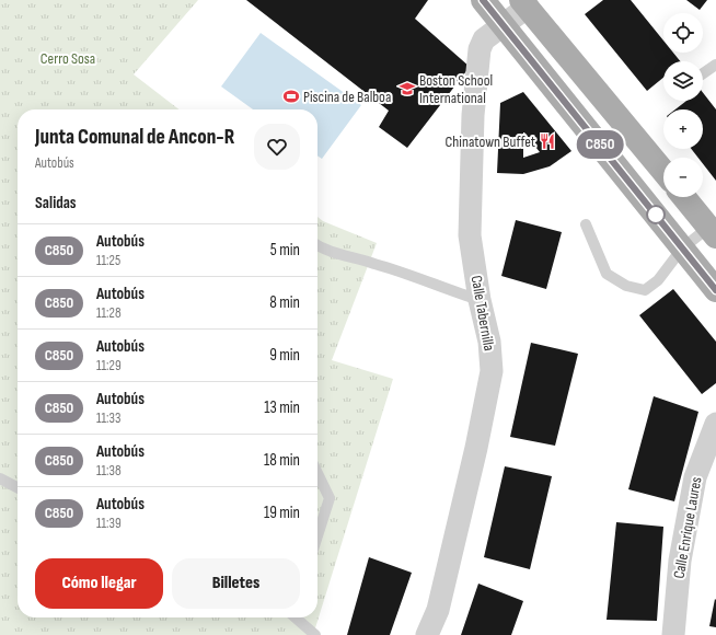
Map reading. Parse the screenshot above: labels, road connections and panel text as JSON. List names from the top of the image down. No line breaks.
{"streets":{"street":["Calle Tabernilla","Calle Enrique Laures"]},"parks":["Cerro Sosa"],"places":{"school or university":["Boston School International"],"sports":["Piscina de Balboa"],"restaurant":["Chinatown Buffet"]},"lines":["bus line C850"],"page":{"on_map":"C850","map_buttons":["+","−"],"heading":[["Junta Comunal de Ancon-R","Autobús"],"Salidas"],"list":[{"mark":"C850","name":"Autobús","note":"11:25","value":"5 min"},{"mark":"C850","name":"Autobús","note":"11:28","value":"8 min"},{"mark":"C850","name":"Autobús","note":"11:29","value":"9 min"},{"mark":"C850","name":"Autobús","note":"11:33","value":"13 min"},{"mark":"C850","name":"Autobús","note":"11:38","value":"18 min"},{"mark":"C850","name":"Autobús","note":"11:39","value":"19 min"}],"buttons":["Cómo llegar","Billetes"]}}
